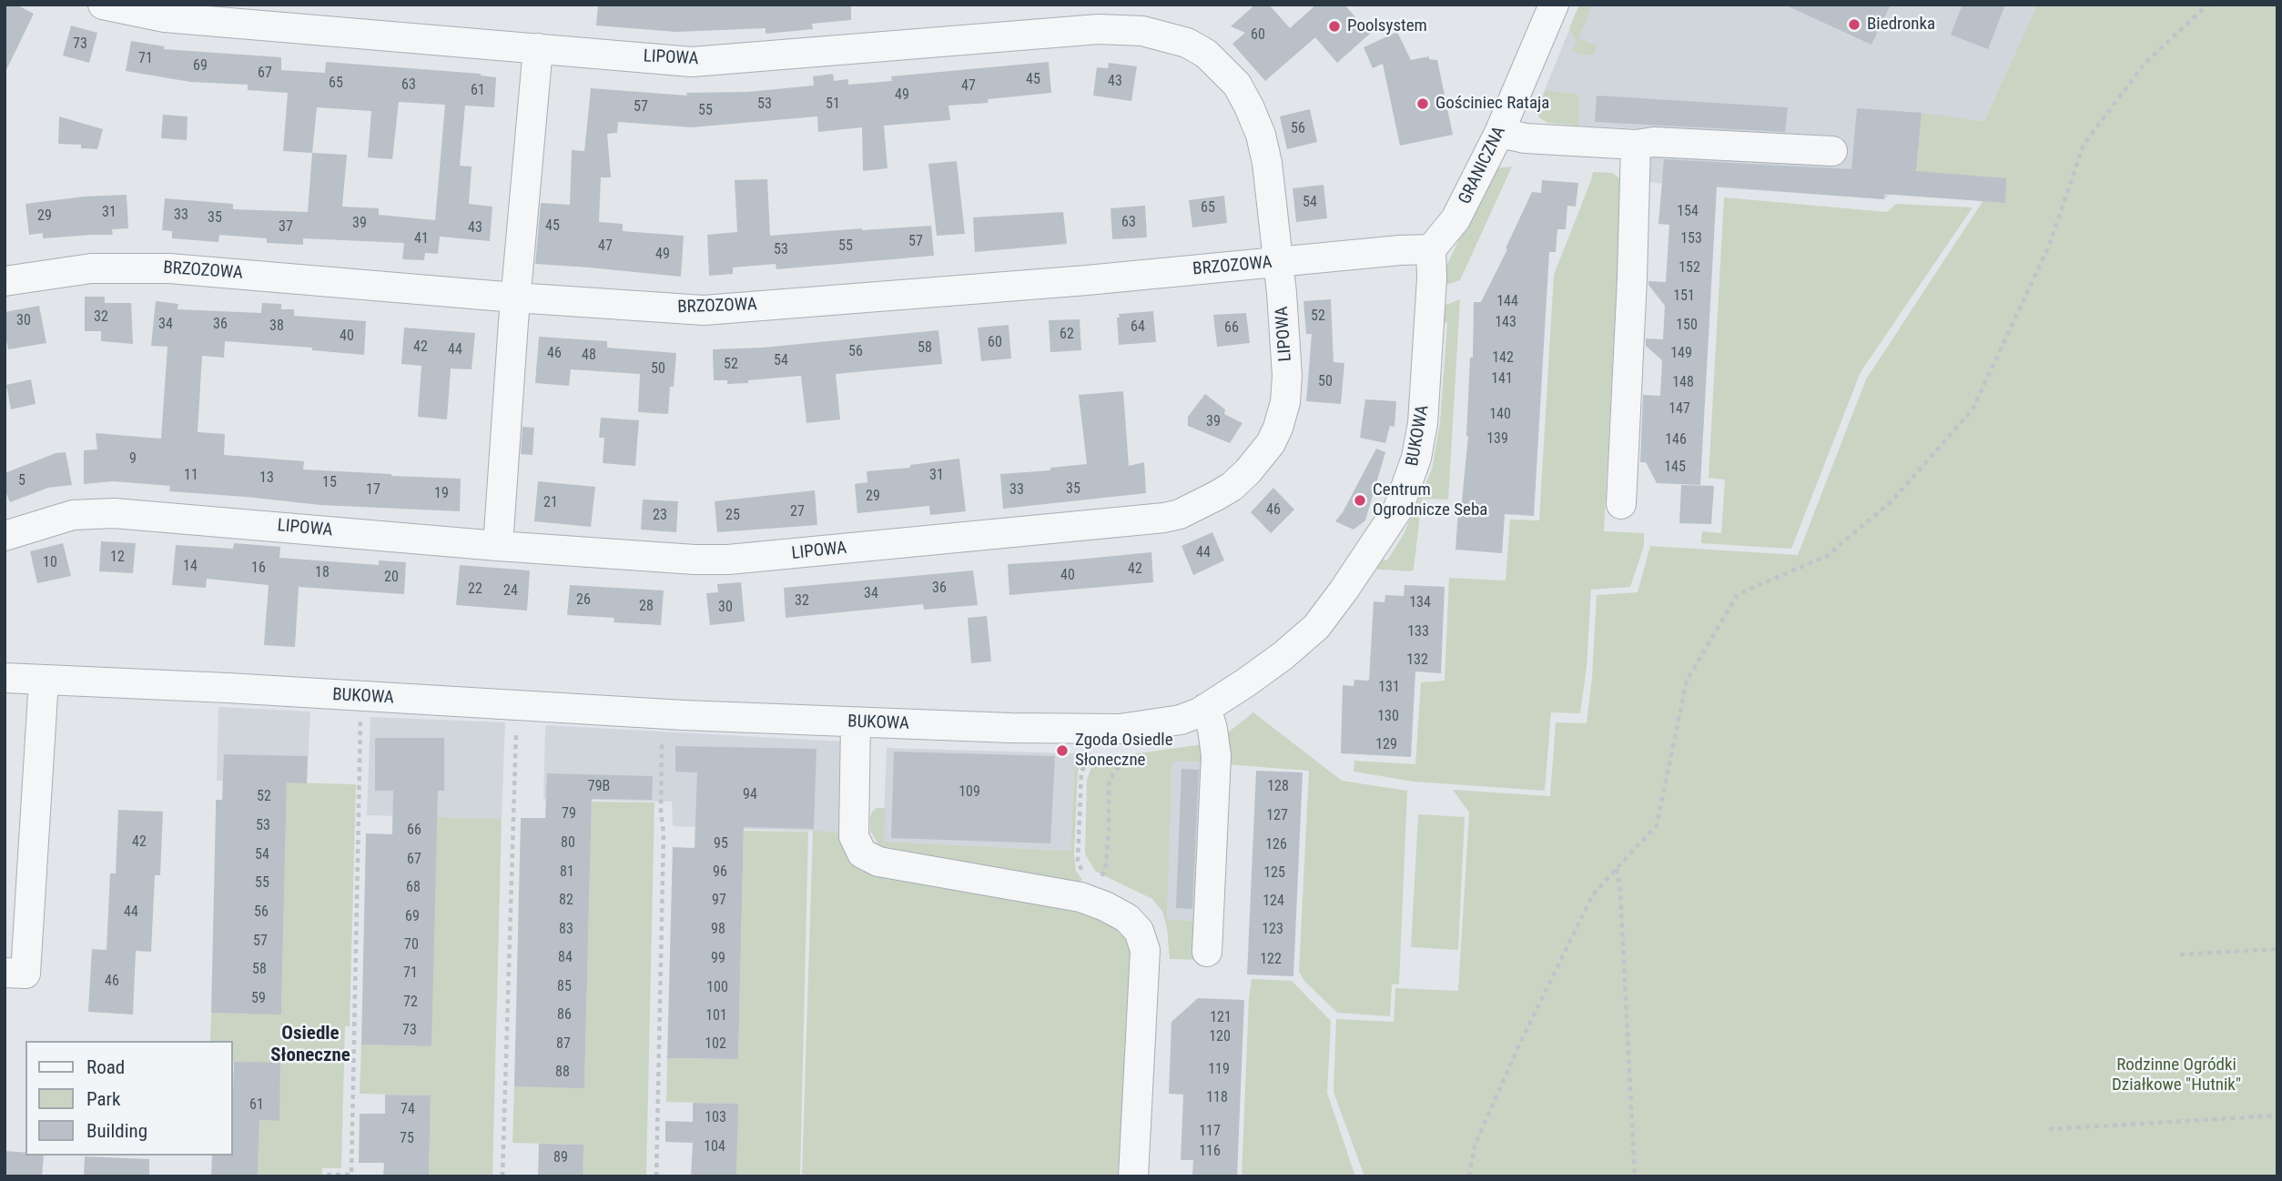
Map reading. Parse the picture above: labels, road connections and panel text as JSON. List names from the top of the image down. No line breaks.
{"streets":{"street":["LIPOWA","GRANICZNA","BRZOZOWA","BUKOWA"]},"crossings":[["LIPOWA","BRZOZOWA"],["GRANICZNA","BRZOZOWA"],["GRANICZNA","BUKOWA"],["BRZOZOWA","BUKOWA"]],"districts":["Osiedle Słoneczne"],"parks":["Rodzinne Ogródki Działkowe \"Hutnik\""],"places":["Biedronka","Poolsystem","Gościniec Rataja","Centrum Ogrodnicze Seba","Zgoda Osiedle Słoneczne"],"house_numbers":["60","73","71","69","67","45","43","65","63","47","61","49","53","51","57","55","56","54","65","154","31","33","29","35","63","39","45","37","43","41","153","57","47","55","53","49","152","151","144","52","32","30","143","34","36","150","38","64","66","62","40","60","42","58","44","56","46","149","48","142","54","52","50","141","50","148","147","140","39","139","146","9","145","11","31","13","5","15","35","17","33","19","29","21","46","27","23","25","44","12","10","14","16","42","18","40","20","36","22","24","34","26","32","134","28","30","133","132","131","130","129","79B","128","109","94","52","79","127","53","66","42","80","95","126","54","67","81","96","125","55","68","82","97","124","44","56","69","83","98","123","57","70","84","99","122","58","71","46","85","100","59","72","86","101","121","73","120","87","102","119","88","118","61","74","103","117","75","104","116","89"],"legend":["Road","Park","Building"]}
